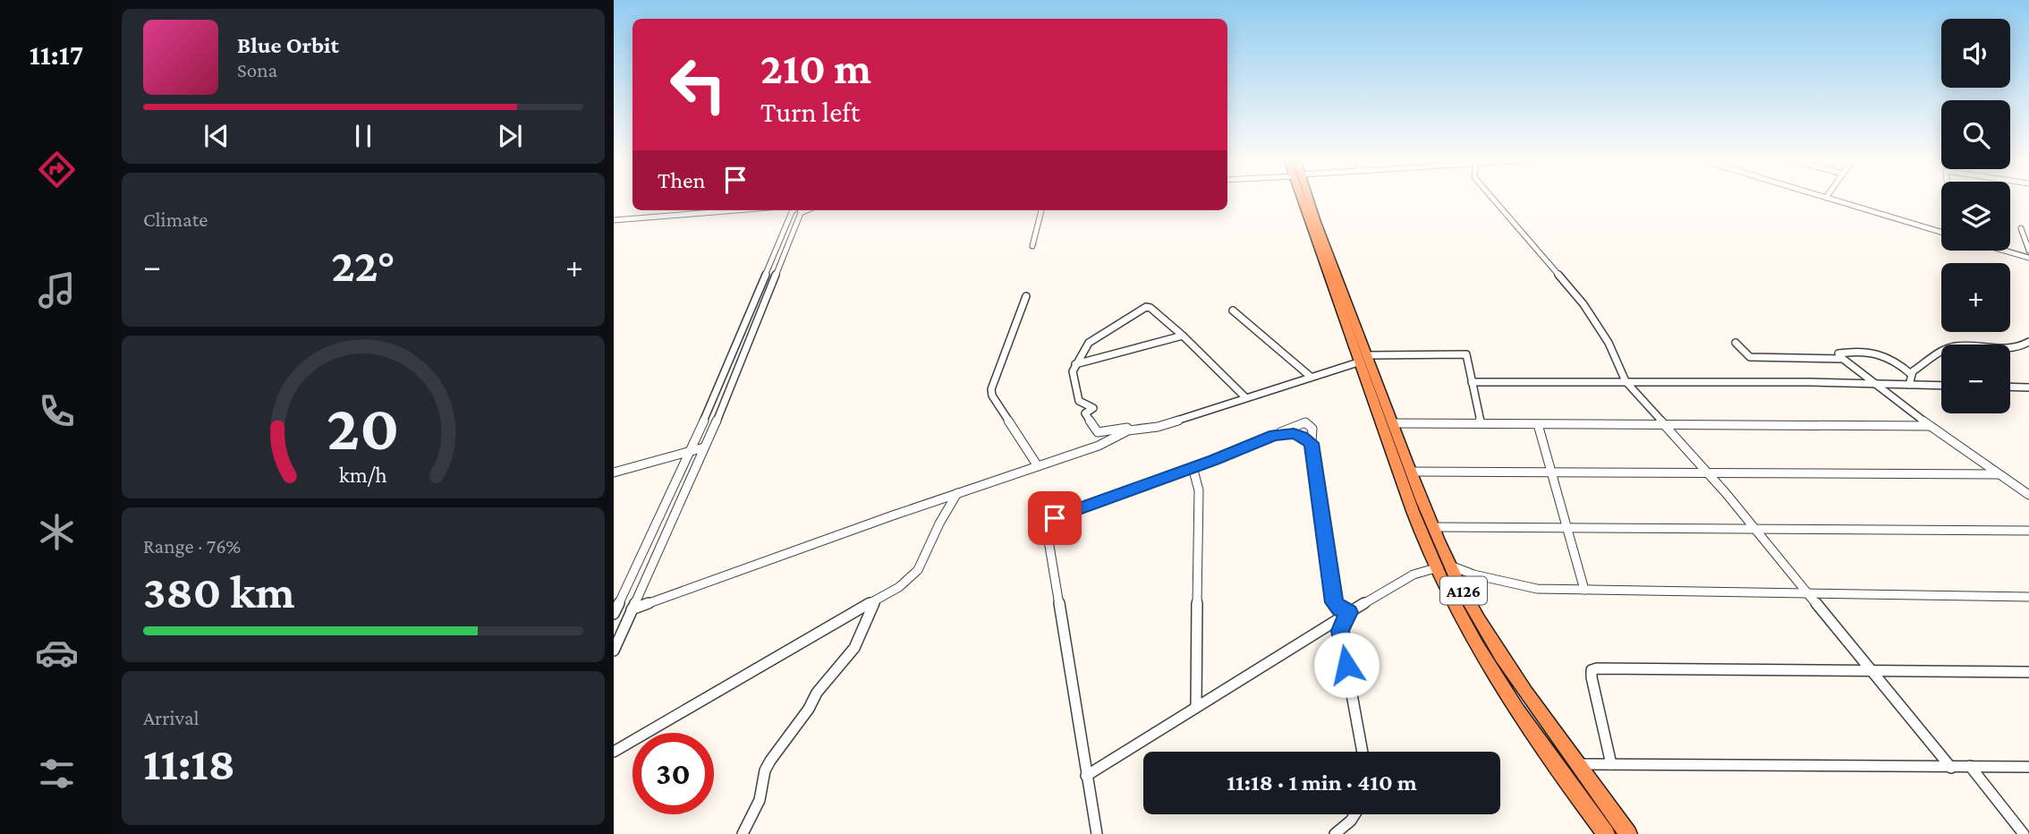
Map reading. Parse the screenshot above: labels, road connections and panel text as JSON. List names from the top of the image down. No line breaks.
{"streets":{"highway":["A126"]},"page":{"tabs":"11:17","map_buttons":["+","−"],"turn":["210 m","Turn left"],"song":["Blue Orbit","Sona"],"then":"Then","tile":["Climate",["Range · 76%","380 km"],["Arrival","11:18"]],"heat":["−","22°","+"],"limit":"30","trip":"11:18 · 1 min · 410 m","gauge":["20","km/h"]}}
